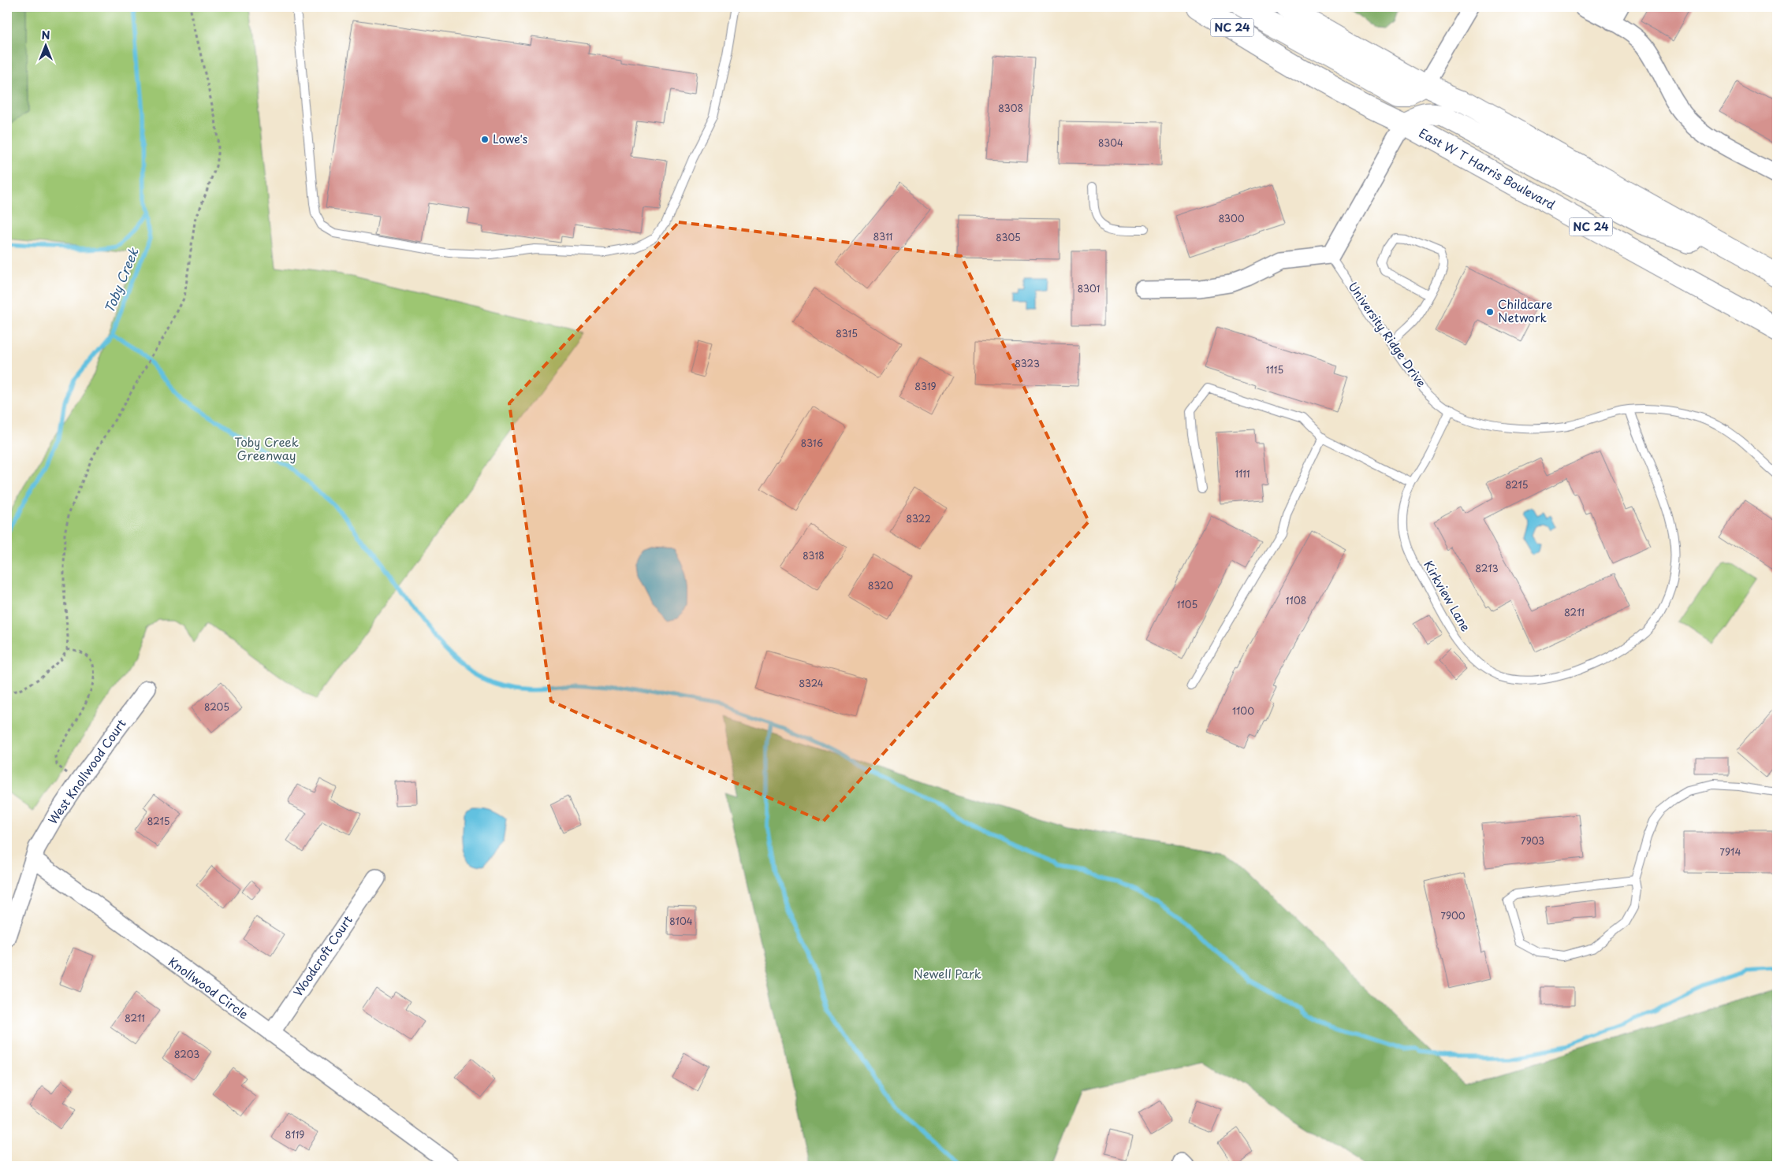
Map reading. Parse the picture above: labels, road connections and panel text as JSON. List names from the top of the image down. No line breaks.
{"streets":{"main road":["NC 24","East W T Harris Boulevard"],"street":["West Knollwood Court","Woodcroft Court","Knollwood Circle"],"lane":["University Ridge Drive","Kirkview Lane"]},"crossings":[["University Ridge Drive","Kirkview Lane"],["West Knollwood Court","Knollwood Circle"],["Woodcroft Court","Knollwood Circle"]],"water":["Toby Creek"],"parks":["Toby Creek Greenway","Newell Park"],"places":["Lowe's","Childcare Network"],"house_numbers":["8308","8304","8300","8311","8305","8301","8315","8323","1115","8319","8316","1111","8215","8322","8318","8213","8320","1108","1105","8211","8324","8205","1100","8215","7903","7914","7900","8104","8211","8203","8119"],"north":"top"}
